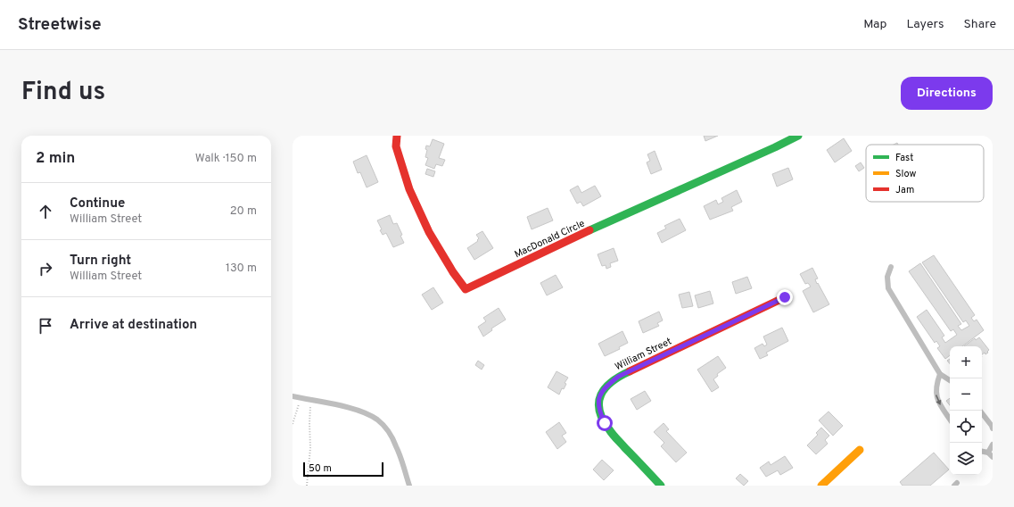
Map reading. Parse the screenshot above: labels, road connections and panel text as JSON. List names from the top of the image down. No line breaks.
{"streets":{"street":["MacDonald Circle","William Street"]},"legend":["Fast","Slow","Jam"],"scale_bar":"50 m","page":{"header":"Streetwise","nav":["Map","Layers","Share"],"title":"Find us","buttons":"Directions","heading":["2 min","Walk · 150 m"],"list":[["Continue","William Street","20 m"],["Turn right","William Street","130 m"],"Arrive at destination"],"map_buttons":["+","−"],"scale":"50 m"}}
